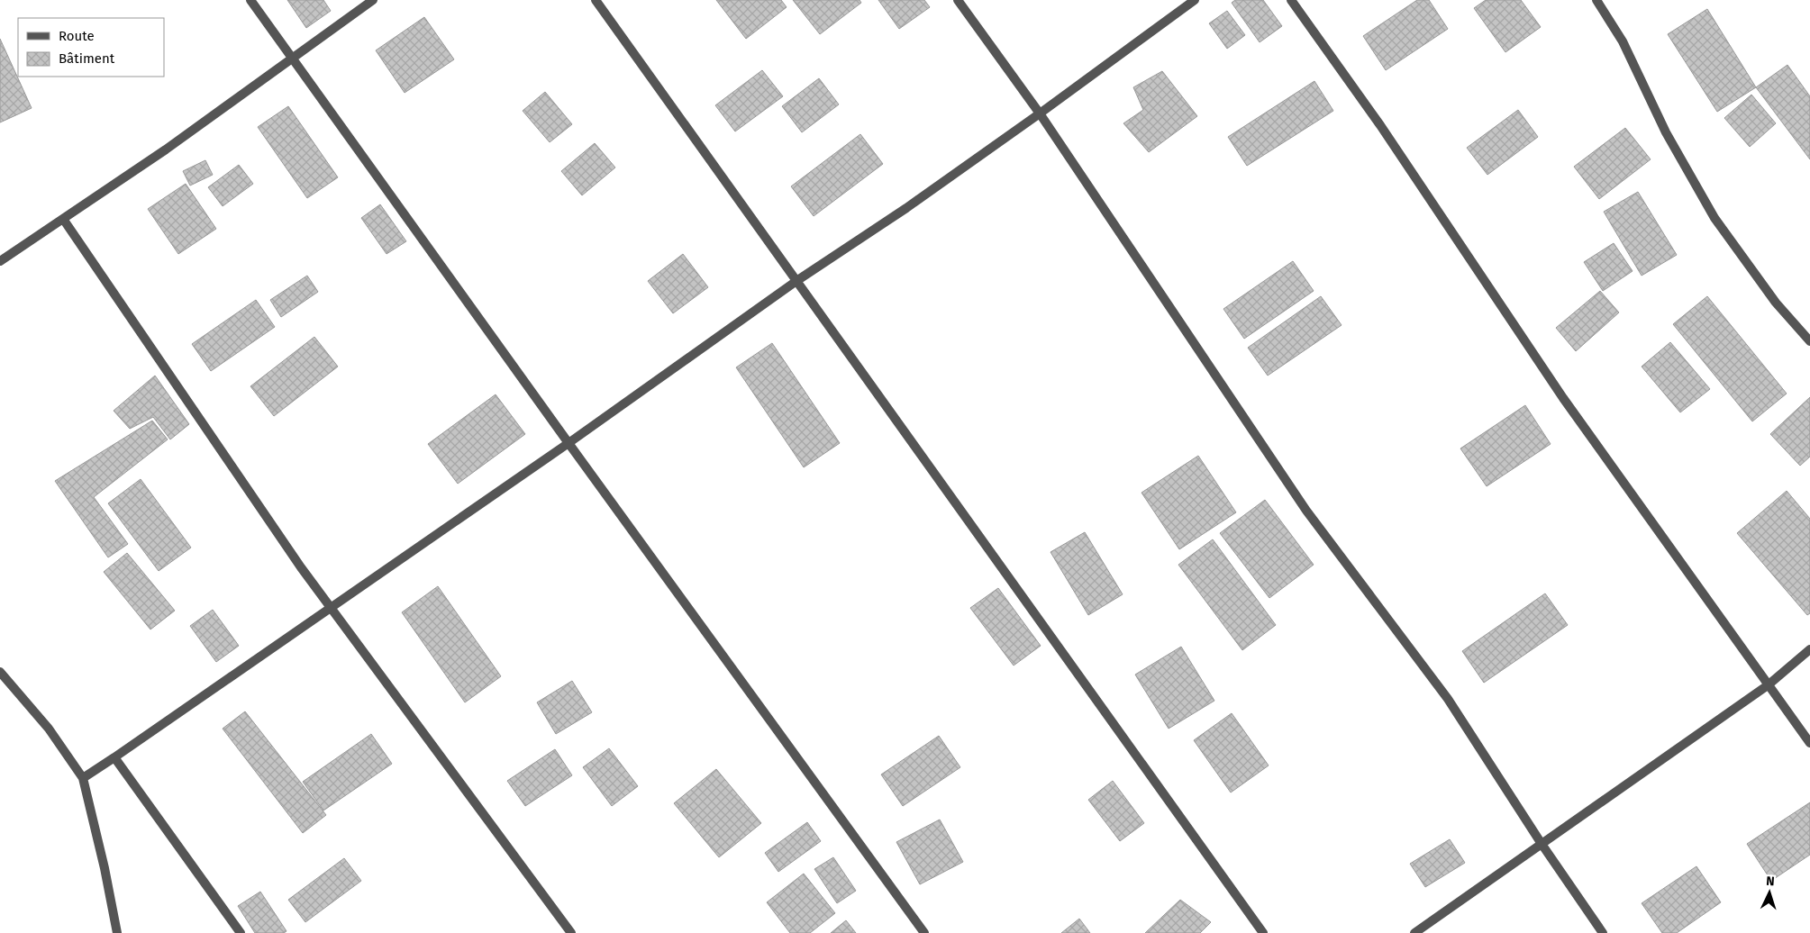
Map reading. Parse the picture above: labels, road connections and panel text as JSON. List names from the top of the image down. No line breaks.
{"legend":["Route","Bâtiment"],"north":"top"}
